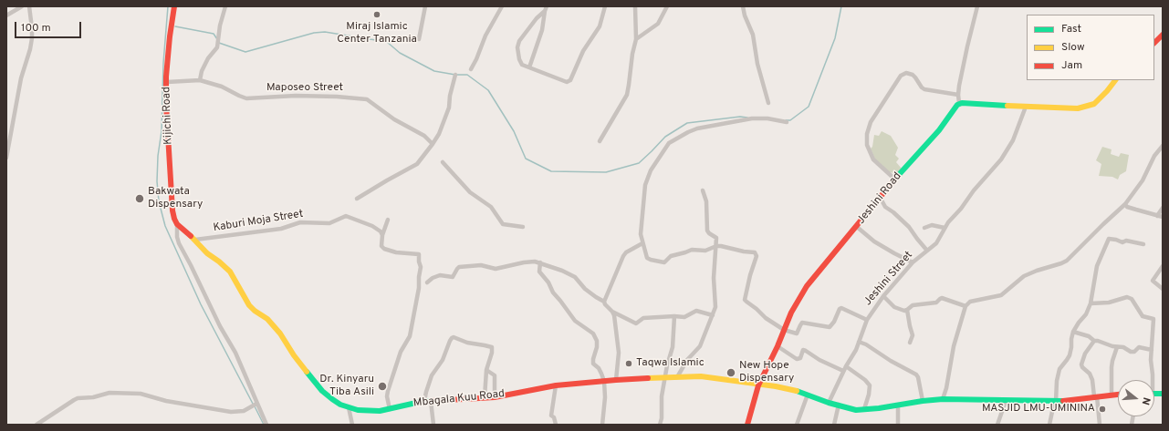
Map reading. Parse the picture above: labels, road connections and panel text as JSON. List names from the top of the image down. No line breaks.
{"streets":{"street":["Maposeo Street","Kijichi Road","Jeshini Road","Kaburi Moja Street","Jeshini Street","Mbagala Kuu Road"]},"crossings":[["Maposeo Street","Kijichi Road"],["Kijichi Road","Mbagala Kuu Road"],["Jeshini Road","Mbagala Kuu Road"],["Kaburi Moja Street","Mbagala Kuu Road"],["Jeshini Street","Mbagala Kuu Road"]],"places":["Miraj Islamic Center Tanzania","Bakwata Dispensary","Taqwa Islamic","New Hope Dispensary","Dr. Kinyaru Tiba Asili","MASJID LMU-UMININA"],"legend":["Fast","Slow","Jam"],"scale_bar":"100 m","north":"right"}
